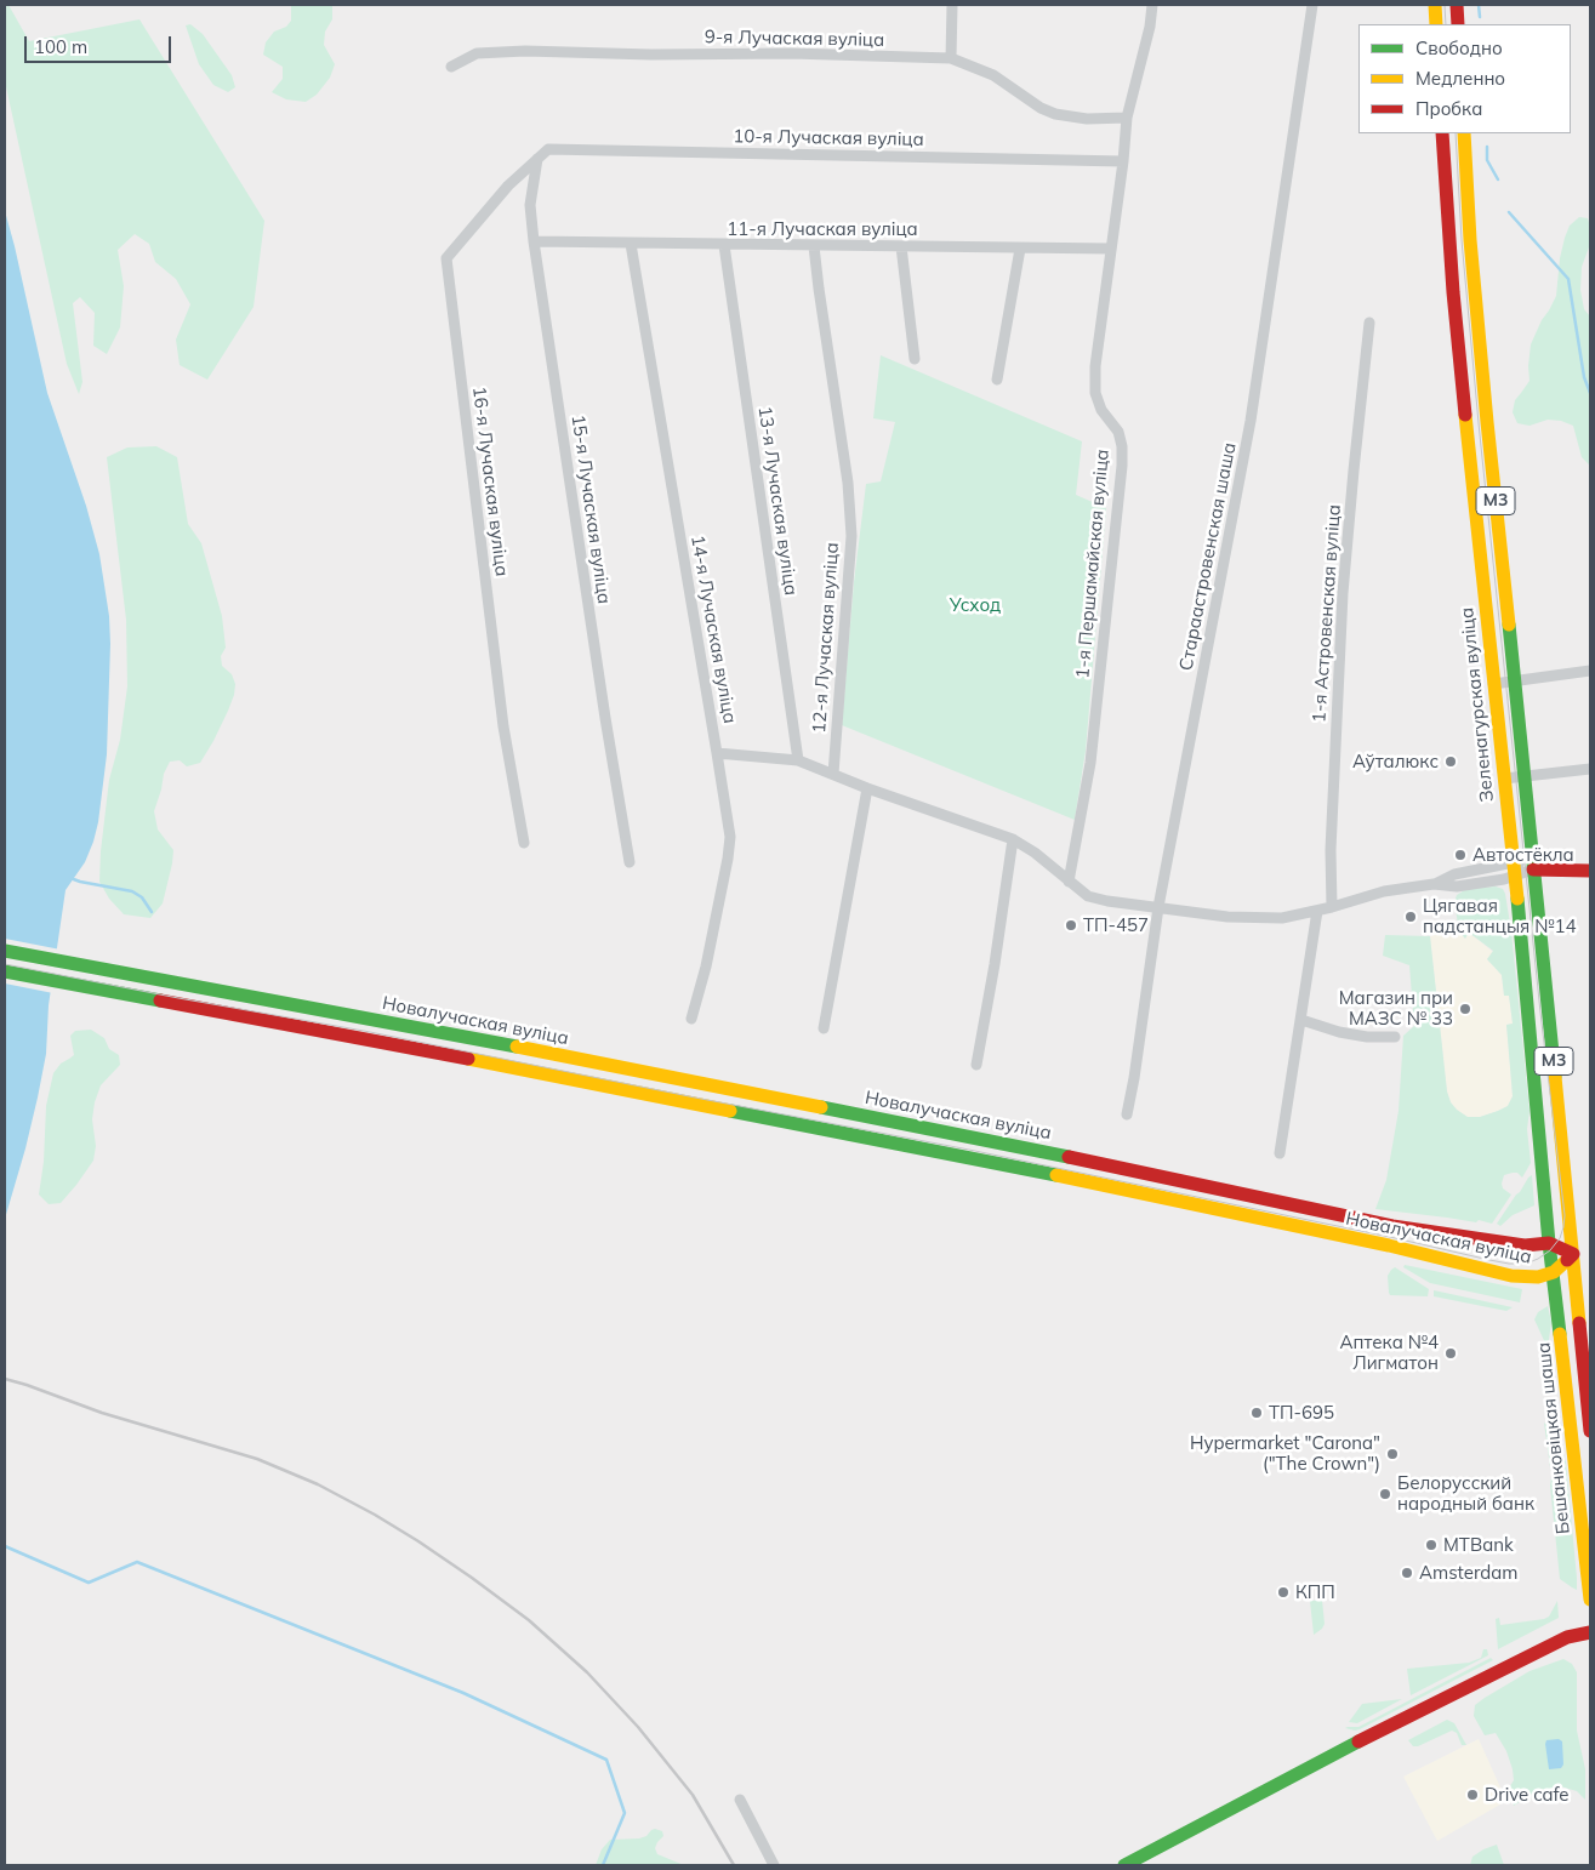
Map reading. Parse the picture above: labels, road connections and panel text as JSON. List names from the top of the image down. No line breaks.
{"streets":{"main road":["М3","Зеленагурская вуліца","Новалучаская вуліца","Бешанковіцкая шаша"],"street":["9-я Лучаская вуліца","10-я Лучаская вуліца","11-я Лучаская вуліца","16-я Лучаская вуліца","13-я Лучаская вуліца","15-я Лучаская вуліца","Стараастровенская шаша","1-я Першамайская вуліца","1-я Астровенская вуліца","14-я Лучаская вуліца","12-я Лучаская вуліца"]},"crossings":[["9-я Лучаская вуліца","1-я Першамайская вуліца"],["10-я Лучаская вуліца","16-я Лучаская вуліца"],["10-я Лучаская вуліца","15-я Лучаская вуліца"],["10-я Лучаская вуліца","1-я Першамайская вуліца"],["11-я Лучаская вуліца","13-я Лучаская вуліца"],["11-я Лучаская вуліца","15-я Лучаская вуліца"],["11-я Лучаская вуліца","1-я Першамайская вуліца"],["11-я Лучаская вуліца","14-я Лучаская вуліца"],["11-я Лучаская вуліца","12-я Лучаская вуліца"],["16-я Лучаская вуліца","15-я Лучаская вуліца"],["М3","Новалучаская вуліца"],["М3","Бешанковіцкая шаша"],["Зеленагурская вуліца","Новалучаская вуліца"],["Зеленагурская вуліца","Бешанковіцкая шаша"],["Новалучаская вуліца","Бешанковіцкая шаша"]],"parks":["Усход"],"places":["Аўталюкс","Автостёкла","Цягавая падстанцыя №14","ТП-457","Магазин при МАЗС № 33","Аптека №4 Лигматон","ТП-695","Hypermarket \"Carona\" (\"The Crown\")","Белорусский народный банк","MTBank","Amsterdam","КПП","Drive cafe"],"legend":["Свободно","Медленно","Пробка"],"scale_bar":"100 m"}
